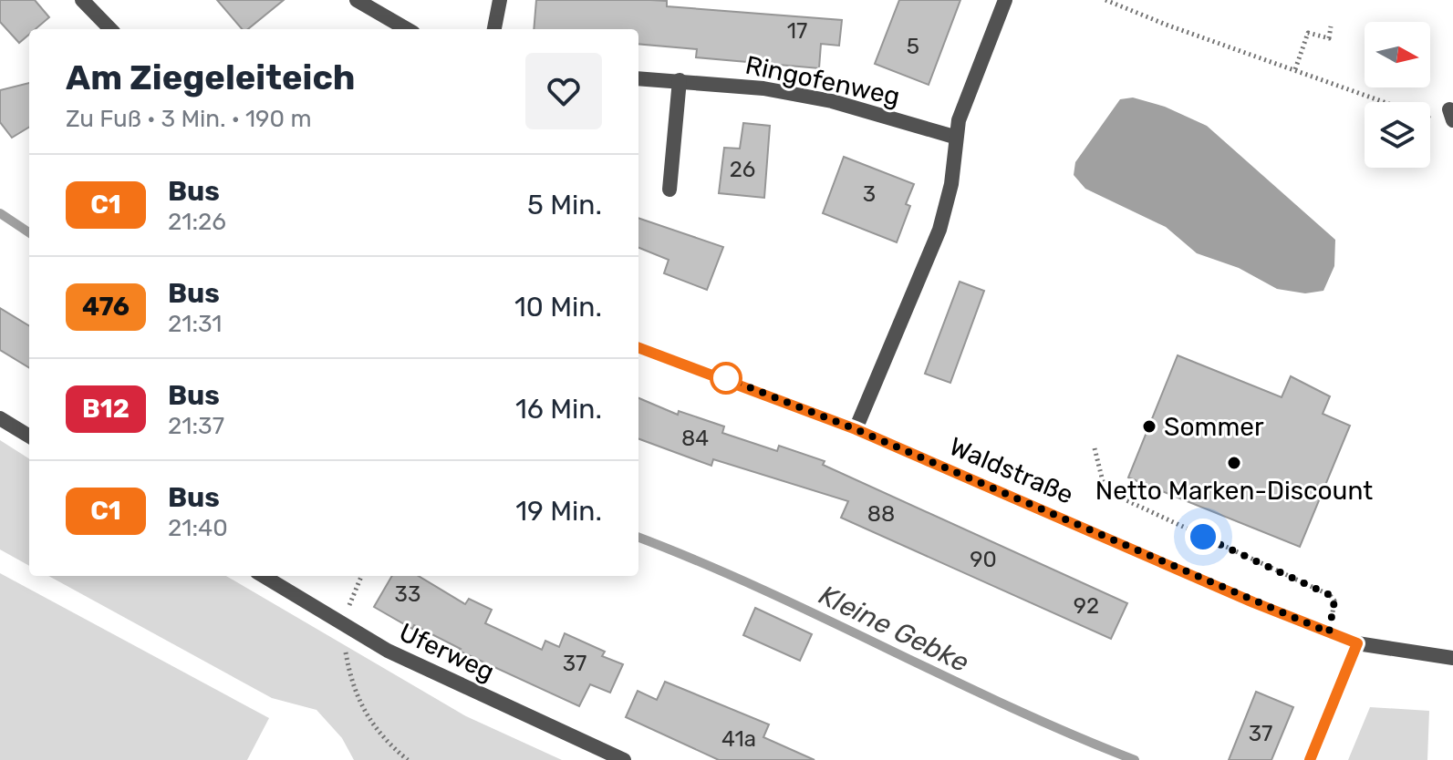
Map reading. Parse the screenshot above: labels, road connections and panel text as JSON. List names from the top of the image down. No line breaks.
{"streets":{"street":["Ringofenweg","Waldstraße","Uferweg"]},"water":["Kleine Gebke"],"places":["Sommer","Netto Marken-Discount"],"lines":["bus line C1"],"house_numbers":["17","5","26","3","84","88","90","33","92","37","37","41a"],"north":"right","page":{"heading":["Am Ziegeleiteich","Zu Fuß · 3 Min. · 190 m"],"list":[{"mark":"C1","name":"Bus","note":"21:26","value":"5 Min."},{"mark":"476","name":"Bus","note":"21:31","value":"10 Min."},{"mark":"B12","name":"Bus","note":"21:37","value":"16 Min."},{"mark":"C1","name":"Bus","note":"21:40","value":"19 Min."}]}}
